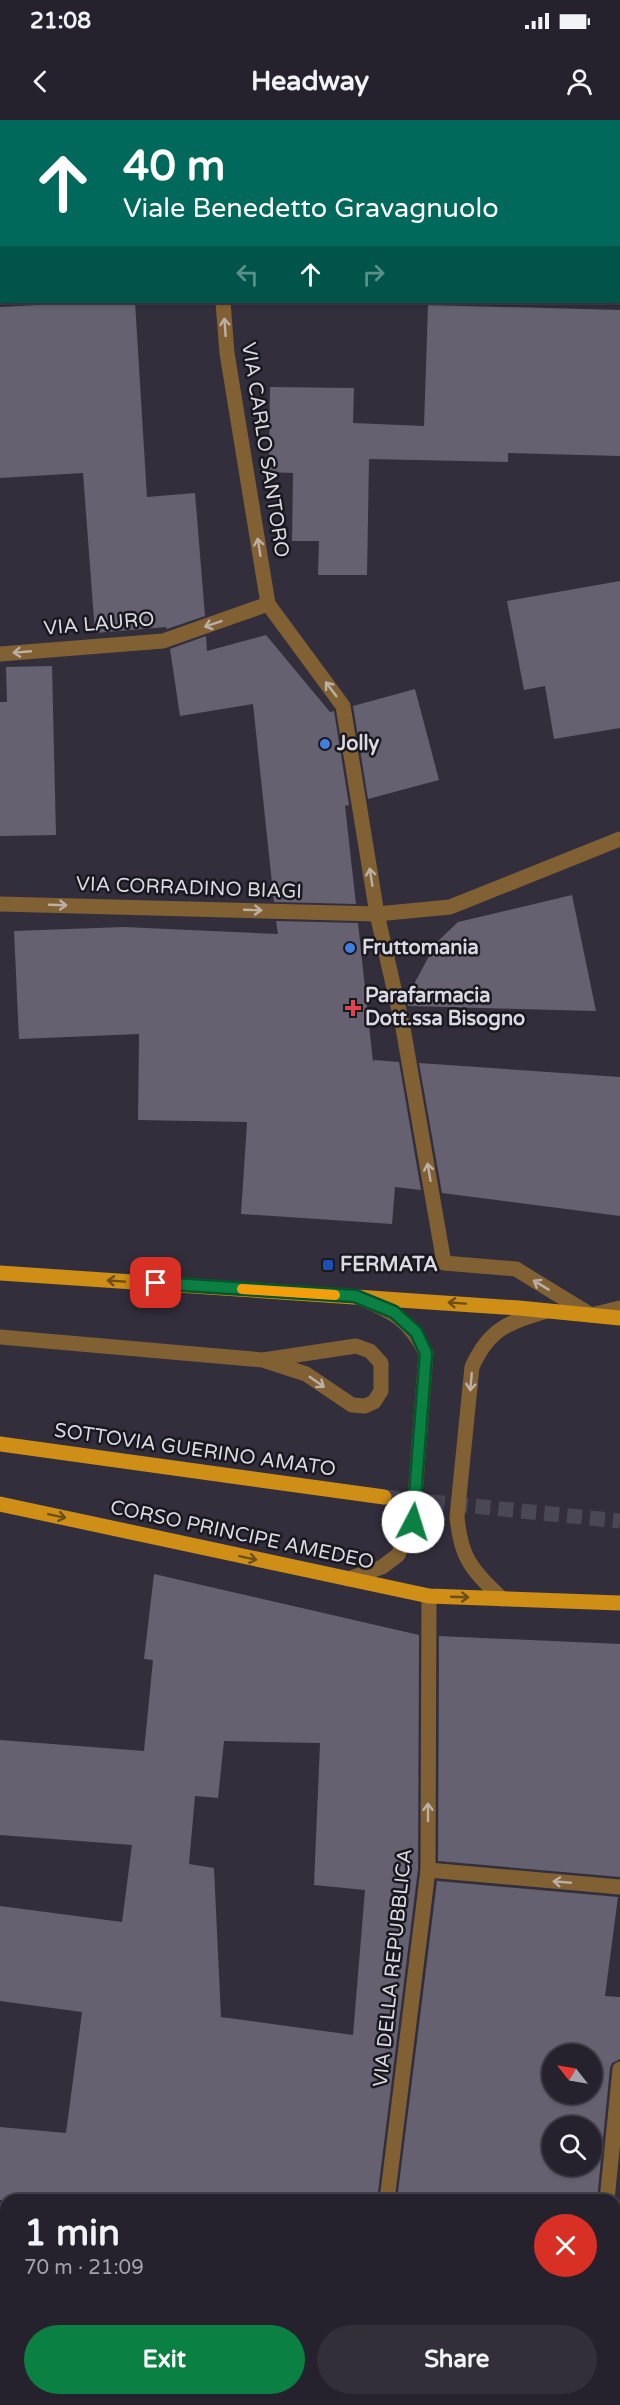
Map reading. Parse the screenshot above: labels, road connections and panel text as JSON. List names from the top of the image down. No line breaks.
{"streets":{"main road":["SOTTOVIA GUERINO AMATO","CORSO PRINCIPE AMEDEO"],"street":["VIA CARLO SANTORO","VIA LAURO","VIA CORRADINO BIAGI","VIA DELLA REPUBBLICA"]},"crossings":[["VIA CARLO SANTORO","VIA LAURO"],["CORSO PRINCIPE AMEDEO","VIA DELLA REPUBBLICA"]],"one_way":["VIA CARLO SANTORO","VIA LAURO","VIA CORRADINO BIAGI","CORSO PRINCIPE AMEDEO","VIA DELLA REPUBBLICA"],"places":{"other":["Jolly","Fruttomania"],"health":["Parafarmacia Dott.ssa Bisogno"],"transit":["FERMATA"]},"north":"top left","page":{"status":"21:08","header":"Headway","turn":["40 m","Viale Benedetto Gravagnuolo"],"heading":["1 min","70 m · 21:09"],"buttons":["Exit","Share"]}}
